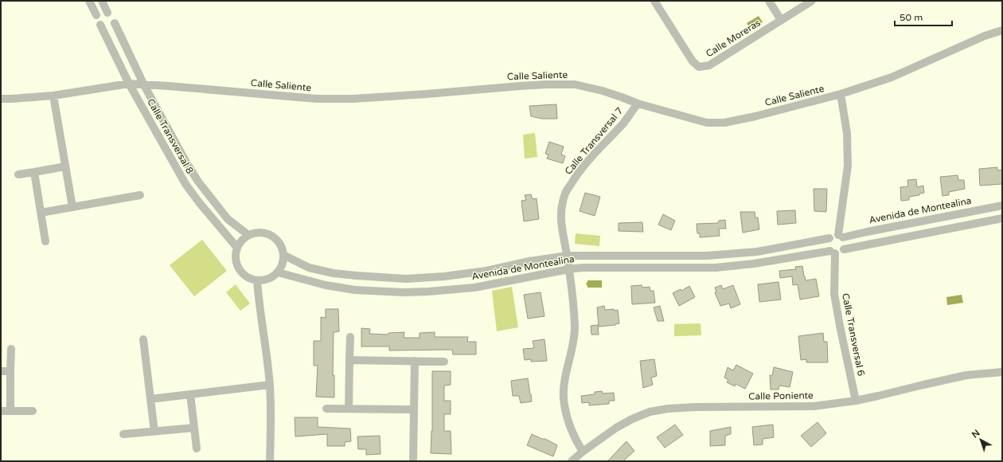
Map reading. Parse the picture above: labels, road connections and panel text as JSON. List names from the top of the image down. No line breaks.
{"streets":{"street":["Calle Moreras","Calle Saliente","Calle Transversal 8","Calle Transversal 7","Avenida de Montealina","Calle Transversal 6","Calle Poniente"]},"crossings":[["Calle Saliente","Calle Transversal 8"],["Calle Saliente","Calle Transversal 7"],["Calle Transversal 8","Avenida de Montealina"],["Calle Transversal 7","Avenida de Montealina"],["Calle Transversal 7","Calle Poniente"],["Avenida de Montealina","Calle Transversal 6"],["Calle Transversal 6","Calle Poniente"]],"scale_bar":"50 m","north":"top left"}
